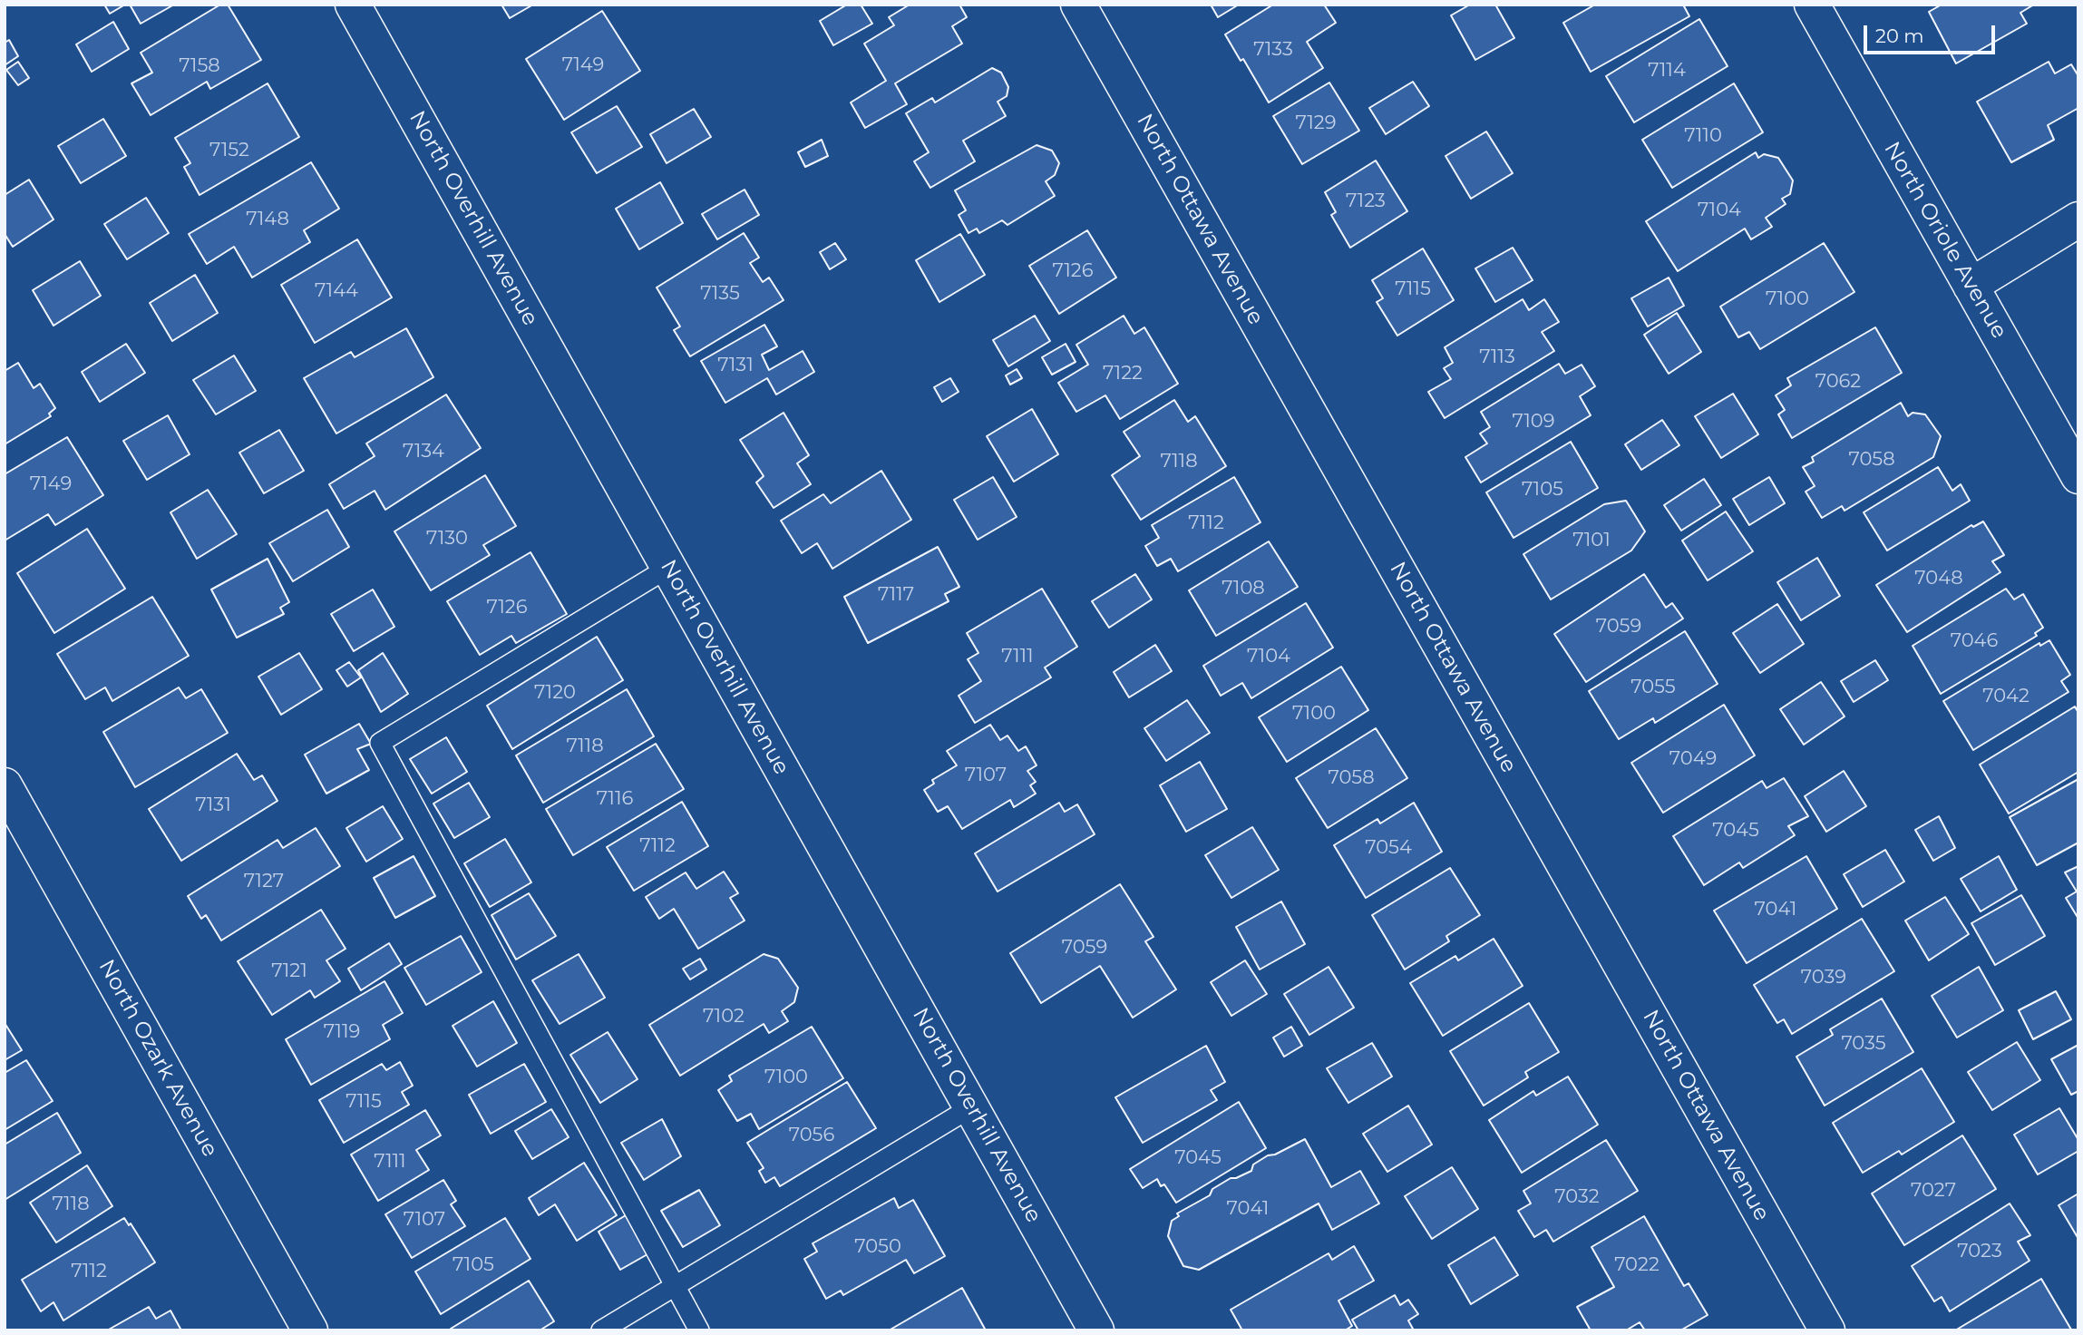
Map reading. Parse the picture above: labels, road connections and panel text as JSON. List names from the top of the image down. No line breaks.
{"streets":{"street":["North Overhill Avenue","North Ottawa Avenue","North Oriole Avenue","North Ozark Avenue"]},"house_numbers":["7133","7149","7158","7114","7129","7110","7152","7123","7104","7148","7126","7115","7144","7135","7100","7113","7131","7122","7062","7109","7134","7058","7118","7149","7105","7112","7130","7101","7048","7108","7117","7126","7059","7046","7111","7104","7055","7120","7042","7100","7118","7049","7107","7058","7116","7131","7045","7112","7054","7127","7041","7059","7121","7039","7102","7119","7035","7100","7115","7056","7045","7111","7027","7032","7118","7041","7107","7050","7023","7105","7022","7112"],"scale_bar":"20 m"}
